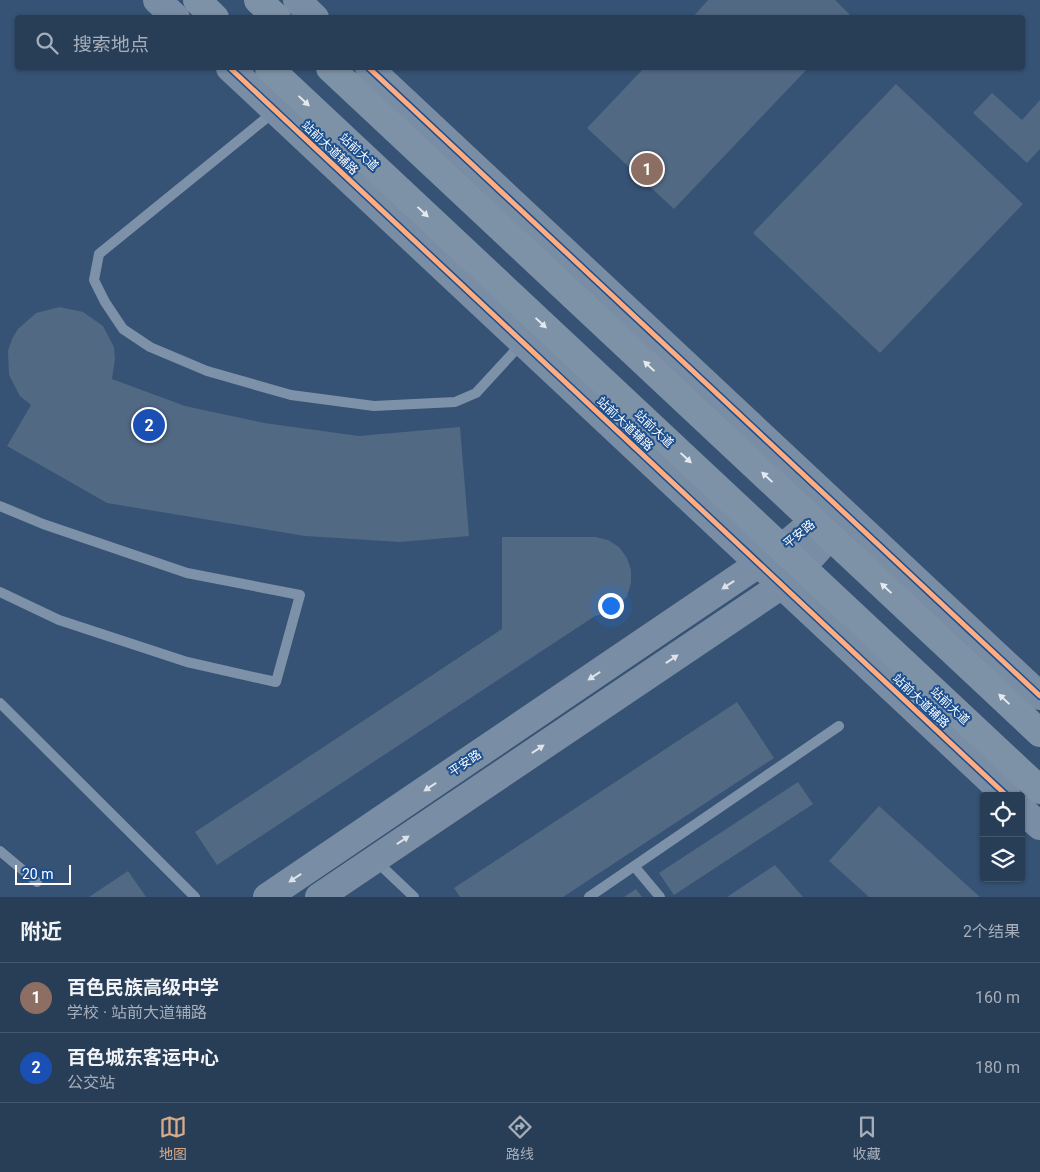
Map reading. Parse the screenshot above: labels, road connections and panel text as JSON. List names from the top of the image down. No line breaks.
{"streets":{"highway":["站前大道"],"street":["站前大道辅路","平安路"]},"crossings":[["站前大道辅路","平安路"],["站前大道","平安路"]],"scale_bar":"20 m","page":{"search":"搜索地点","pins":["1","2"],"scale":"20 m","heading":["附近","2个结果"],"list":[{"mark":"1","name":"百色民族高级中学","note":"学校 · 站前大道辅路","value":"160 m"},{"mark":"2","name":"百色城东客运中心","note":"公交站","value":"180 m"}],"nav":["地图","路线","收藏"]}}
